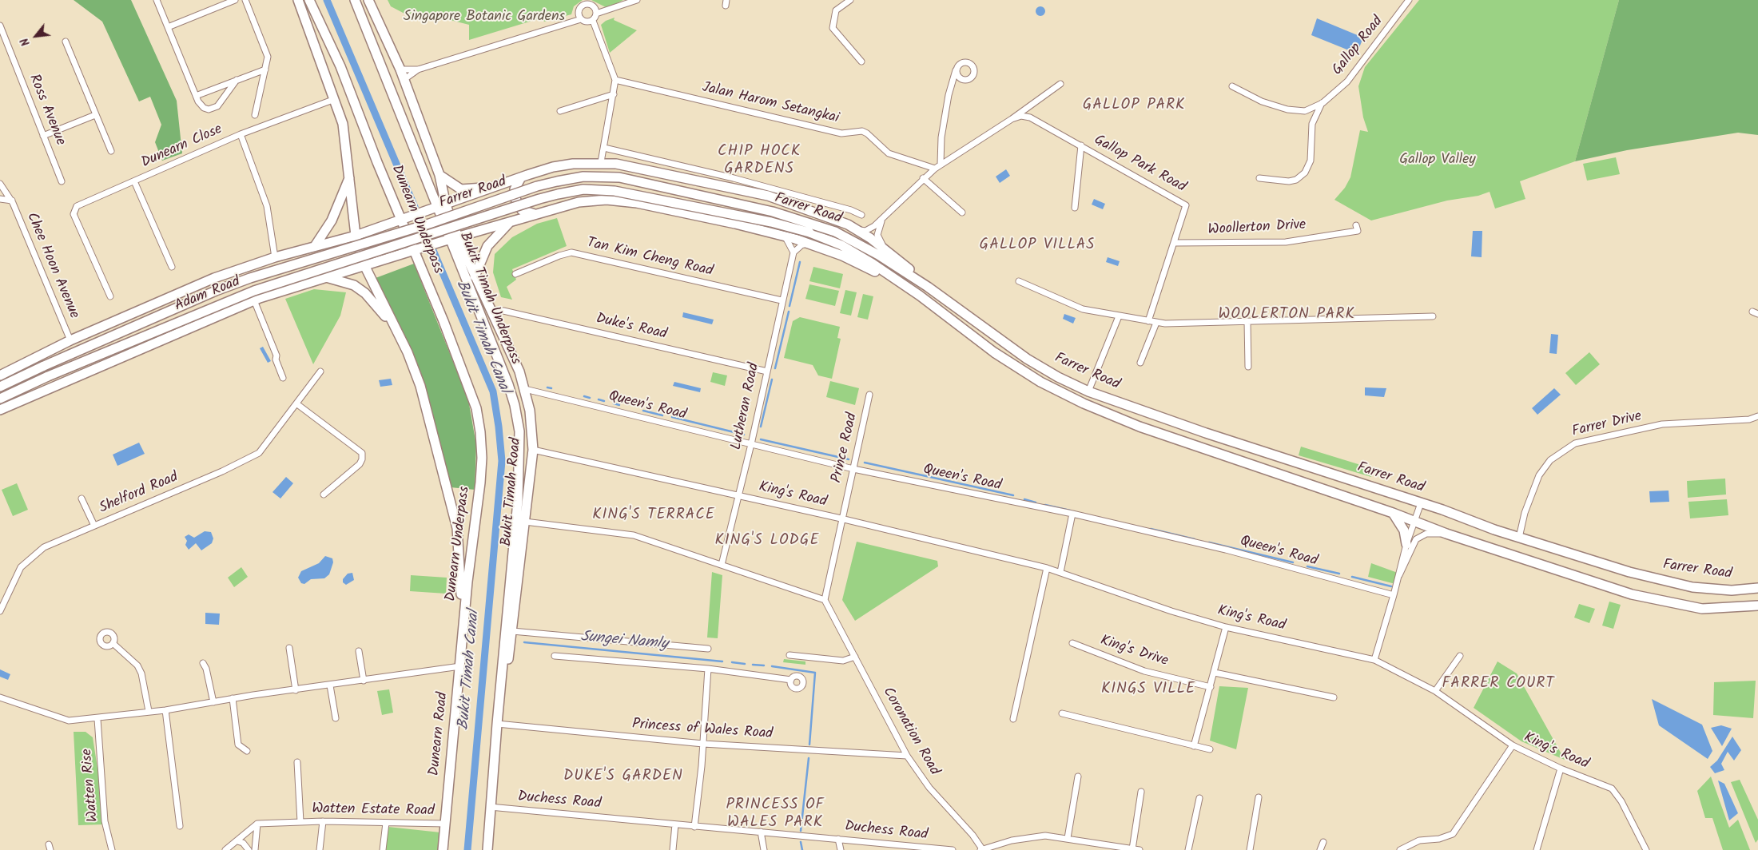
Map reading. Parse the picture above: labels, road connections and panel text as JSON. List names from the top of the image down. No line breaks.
{"streets":{"highway":["Farrer Road","Dunearn Underpass","Adam Road","Bukit Timah Underpass","Bukit Timah Road","Dunearn Road"],"street":["Gallop Road","Jalan Harom Setangkai","Ross Avenue","Dunearn Close","Gallop Park Road","Woollerton Drive","Tan Kim Cheng Road","Chee Hoon Avenue","Duke's Road","Queen's Road","Lutheran Road","Farrer Drive","Prince Road","Shelford Road","King's Road","King's Drive","Princess of Wales Road","Coronation Road","Watten Rise","Duchess Road","Watten Estate Road"]},"crossings":[["Jalan Harom Setangkai","Gallop Park Road"],["Gallop Park Road","Woollerton Drive"],["Farrer Road","Adam Road"],["Farrer Road","Farrer Drive"],["Dunearn Underpass","Dunearn Road"],["Tan Kim Cheng Road","Lutheran Road"],["Bukit Timah Underpass","Bukit Timah Road"],["Duke's Road","Lutheran Road"],["Duke's Road","Bukit Timah Road"],["Queen's Road","Lutheran Road"],["Queen's Road","Prince Road"],["Queen's Road","Bukit Timah Road"],["Lutheran Road","King's Road"],["Prince Road","King's Road"],["Prince Road","Coronation Road"],["Bukit Timah Road","King's Road"],["Bukit Timah Road","Princess of Wales Road"],["Bukit Timah Road","Duchess Road"],["Princess of Wales Road","Coronation Road"],["Dunearn Road","Watten Estate Road"]],"districts":["GALLOP PARK","CHIP HOCK GARDENS","GALLOP VILLAS","WOOLERTON PARK","KING'S TERRACE","KING'S LODGE","FARRER COURT","KINGS VILLE","DUKE'S GARDEN","PRINCESS OF WALES PARK"],"water":["Bukit Timah Canal","Sungei Namly"],"parks":["Singapore Botanic Gardens","Gallop Valley"],"north":"bottom left"}
